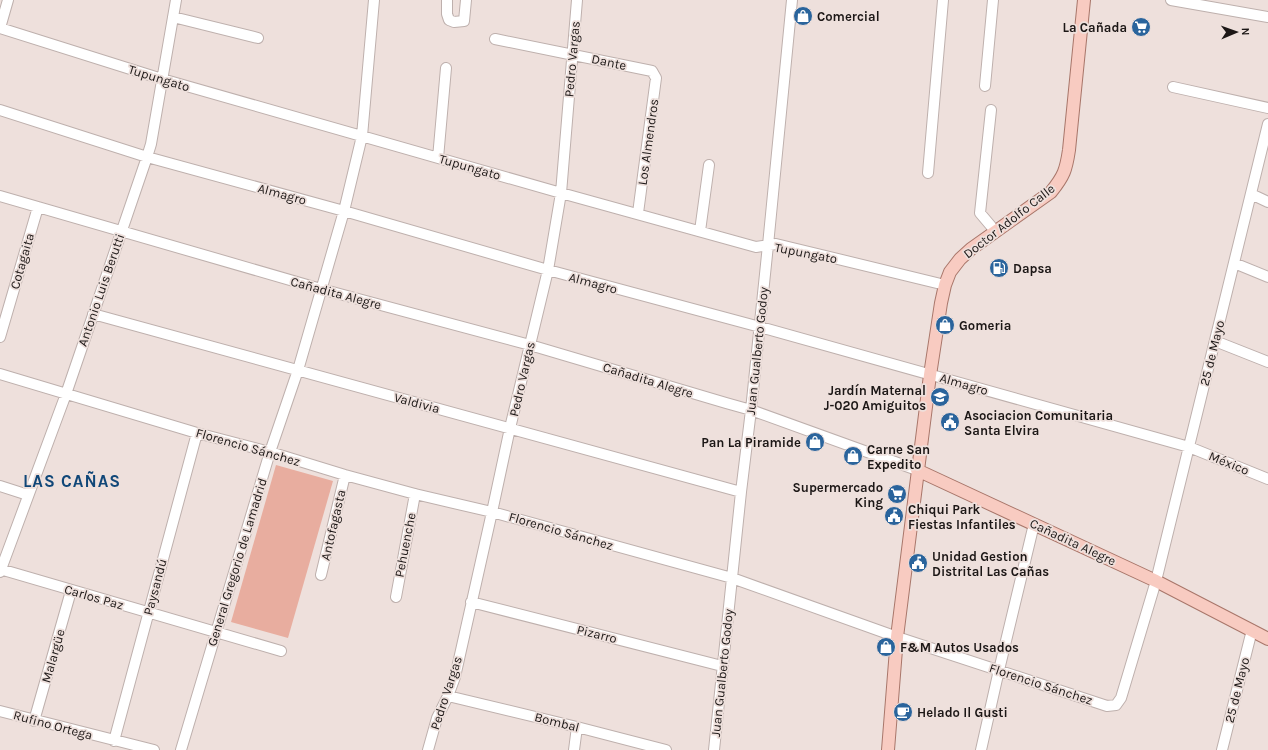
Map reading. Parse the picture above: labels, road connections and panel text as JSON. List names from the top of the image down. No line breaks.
{"streets":{"main road":["Doctor Adolfo Calle","Cañadita Alegre"],"street":["Pedro Vargas","Dante","Tupungato","Los Almendros","Almagro","Cotagaita","Antonio Luis Berutti","Juan Gualberto Godoy","25 de Mayo","Valdivia","Florencio Sánchez","México","Antofagasta","Pehuenche","General Gregorio de Lamadrid","Paysandú","Carlos Paz","Pizarro","Malargüe","Bombal","Rufino Ortega"]},"crossings":[["Pedro Vargas","Dante"],["Pedro Vargas","Tupungato"],["Pedro Vargas","Almagro"],["Pedro Vargas","Cañadita Alegre"],["Pedro Vargas","Valdivia"],["Pedro Vargas","Florencio Sánchez"],["Pedro Vargas","Pizarro"],["Pedro Vargas","Bombal"],["Dante","Los Almendros"],["Tupungato","Los Almendros"],["Tupungato","Doctor Adolfo Calle"],["Tupungato","Antonio Luis Berutti"],["Tupungato","Juan Gualberto Godoy"],["Tupungato","General Gregorio de Lamadrid"],["Almagro","Doctor Adolfo Calle"],["Almagro","Antonio Luis Berutti"],["Almagro","Juan Gualberto Godoy"],["Almagro","25 de Mayo"],["Almagro","México"],["Almagro","General Gregorio de Lamadrid"],["Doctor Adolfo Calle","Cañadita Alegre"],["Doctor Adolfo Calle","Florencio Sánchez"],["Cotagaita","Cañadita Alegre"],["Antonio Luis Berutti","Cañadita Alegre"],["Antonio Luis Berutti","Valdivia"],["Antonio Luis Berutti","Florencio Sánchez"],["Antonio Luis Berutti","Carlos Paz"],["Cañadita Alegre","Juan Gualberto Godoy"],["Cañadita Alegre","25 de Mayo"],["Cañadita Alegre","General Gregorio de Lamadrid"],["Juan Gualberto Godoy","Valdivia"],["Juan Gualberto Godoy","Florencio Sánchez"],["Juan Gualberto Godoy","Pizarro"],["25 de Mayo","Florencio Sánchez"],["25 de Mayo","México"],["Valdivia","General Gregorio de Lamadrid"],["Florencio Sánchez","Antofagasta"],["Florencio Sánchez","Pehuenche"],["Florencio Sánchez","General Gregorio de Lamadrid"],["Florencio Sánchez","Paysandú"],["General Gregorio de Lamadrid","Carlos Paz"],["Paysandú","Carlos Paz"],["Paysandú","Rufino Ortega"],["Carlos Paz","Malargüe"],["Malargüe","Rufino Ortega"]],"districts":["LAS CAÑAS"],"places":{"shop":["Comercial","Gomeria","Pan La Piramide","Carne San Expedito","F&M Autos Usados"],"supermarket":["La Cañada","Supermercado King"],"fuel station":["Dapsa"],"school or university":["Jardín Maternal J-020 Amiguitos"],"public building":["Asociacion Comunitaria Santa Elvira","Chiqui Park Fiestas Infantiles","Unidad Gestion Distrital Las Cañas"],"cafe":["Helado Il Gusti"]},"north":"right"}
